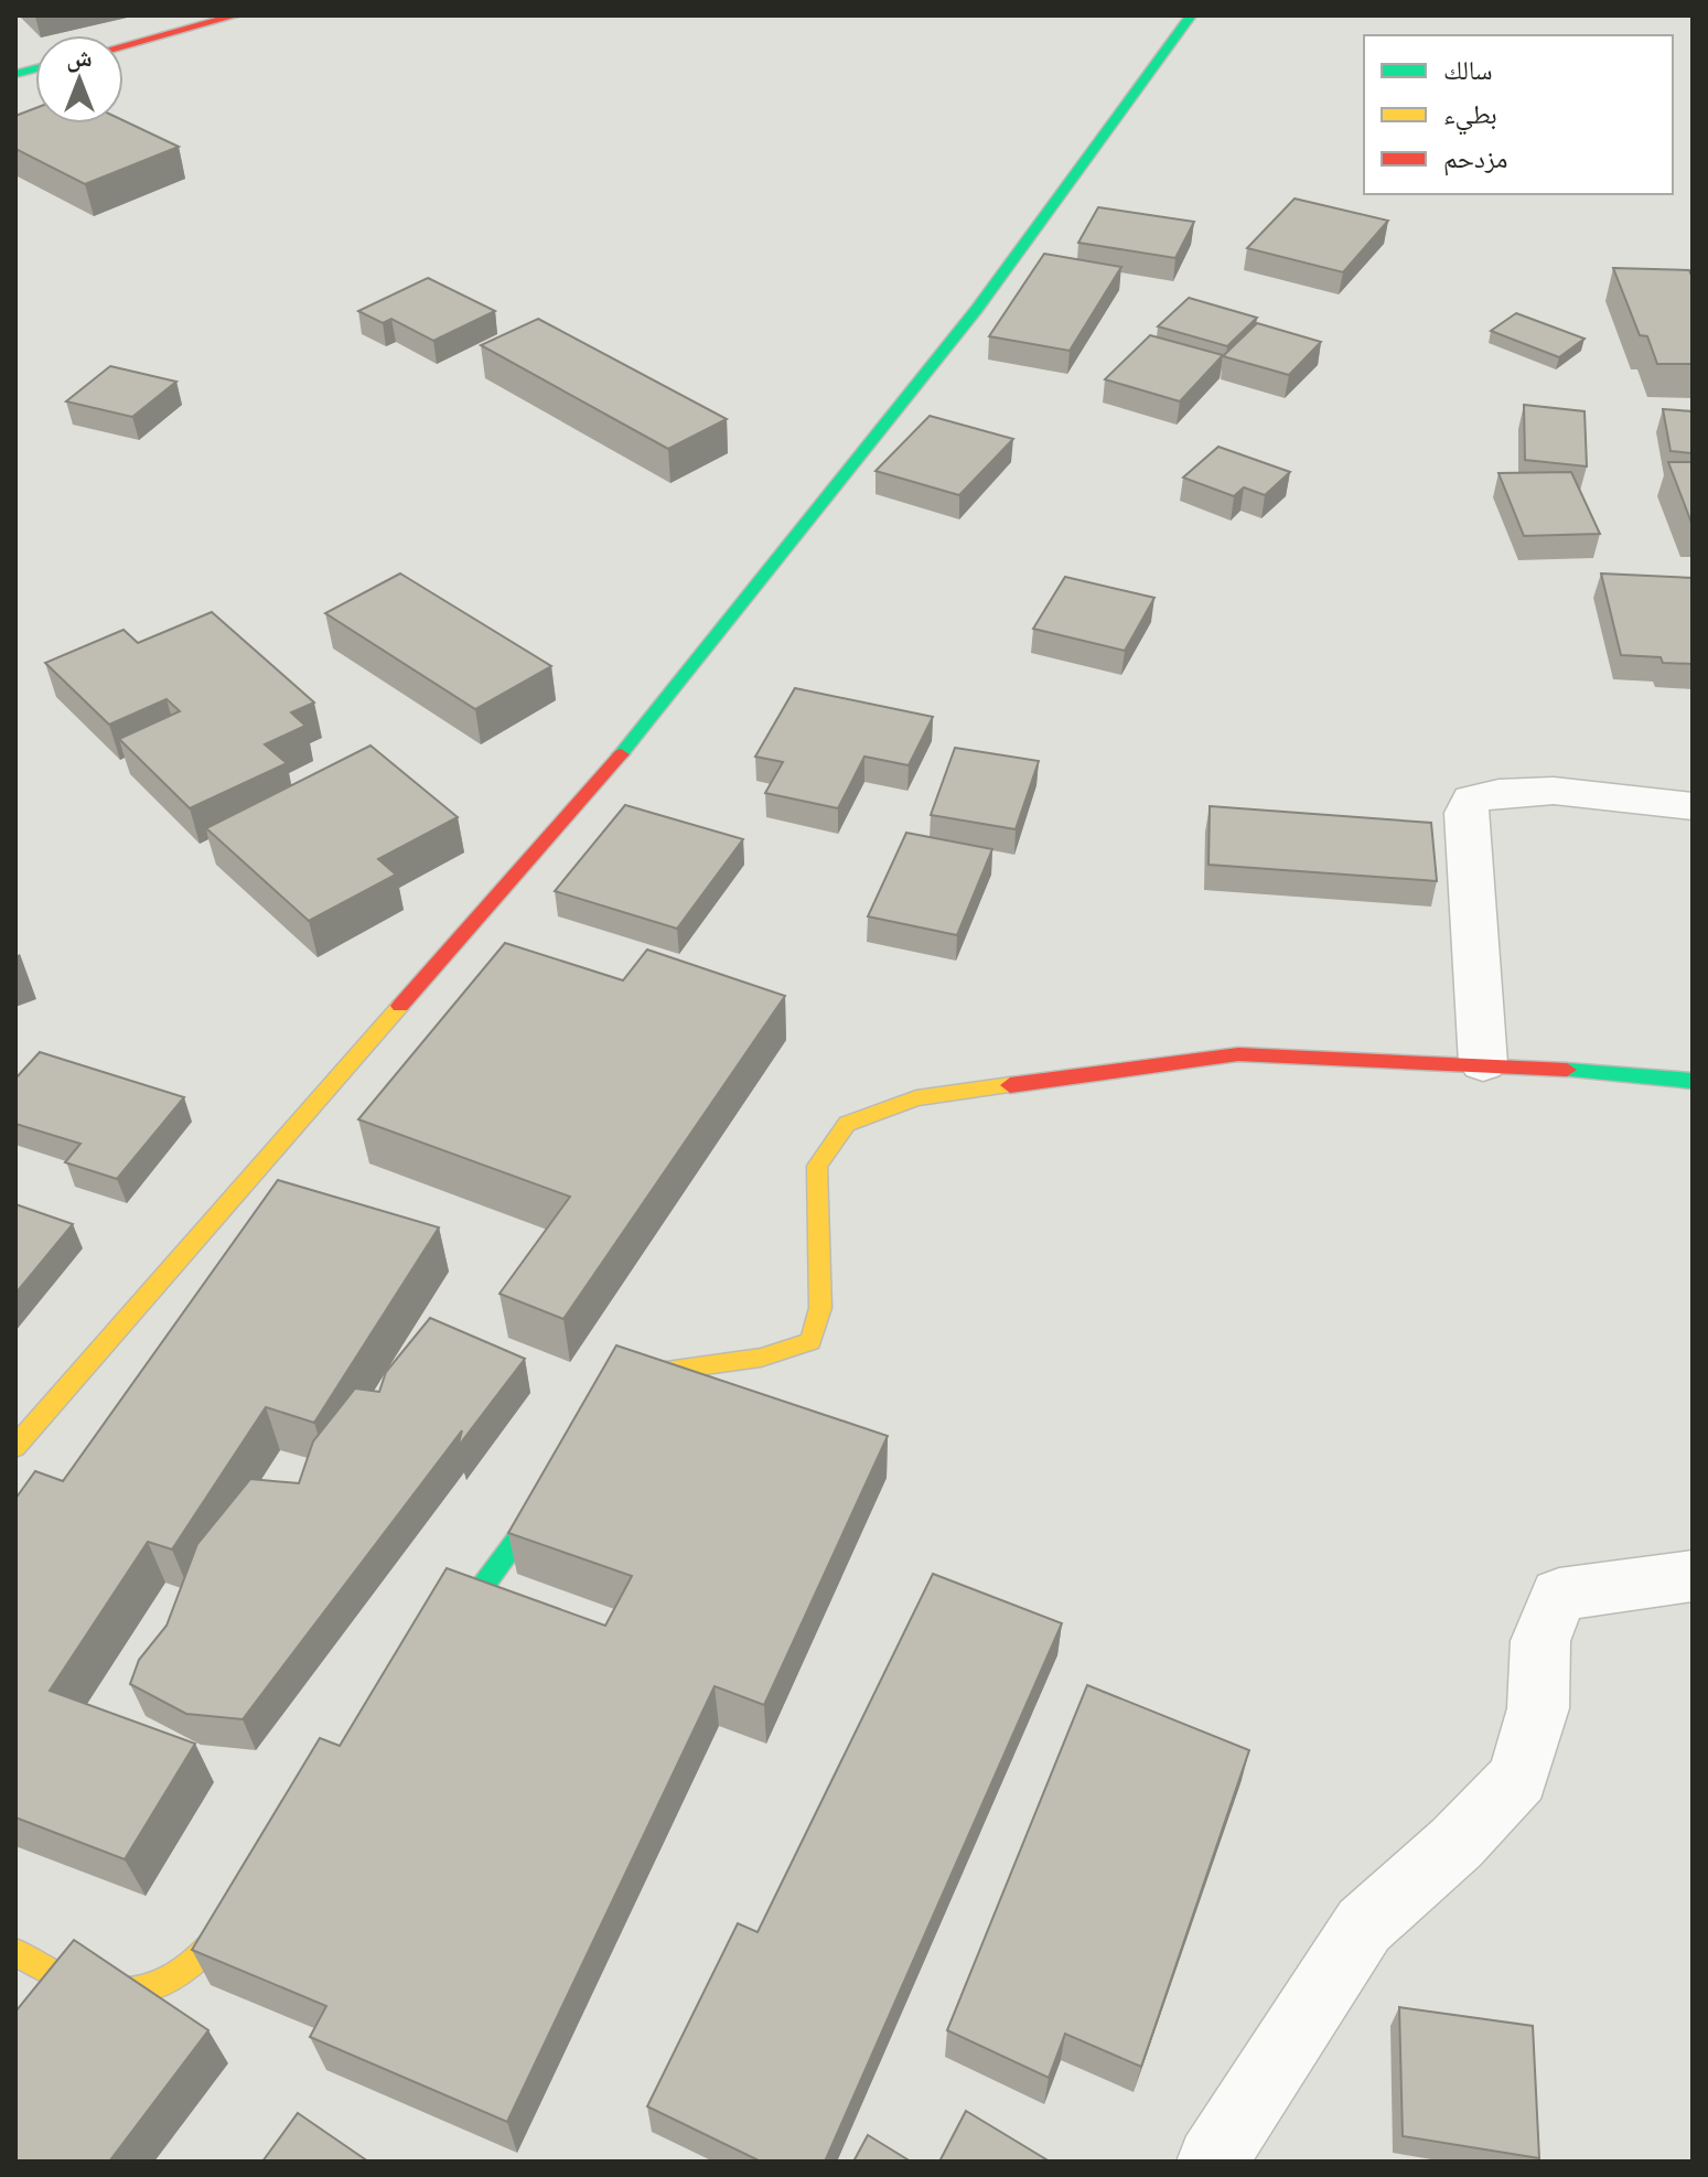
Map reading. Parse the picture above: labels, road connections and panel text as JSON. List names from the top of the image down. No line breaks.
{"legend":["سالك","بطيء","مزدحم"],"north":"top"}
